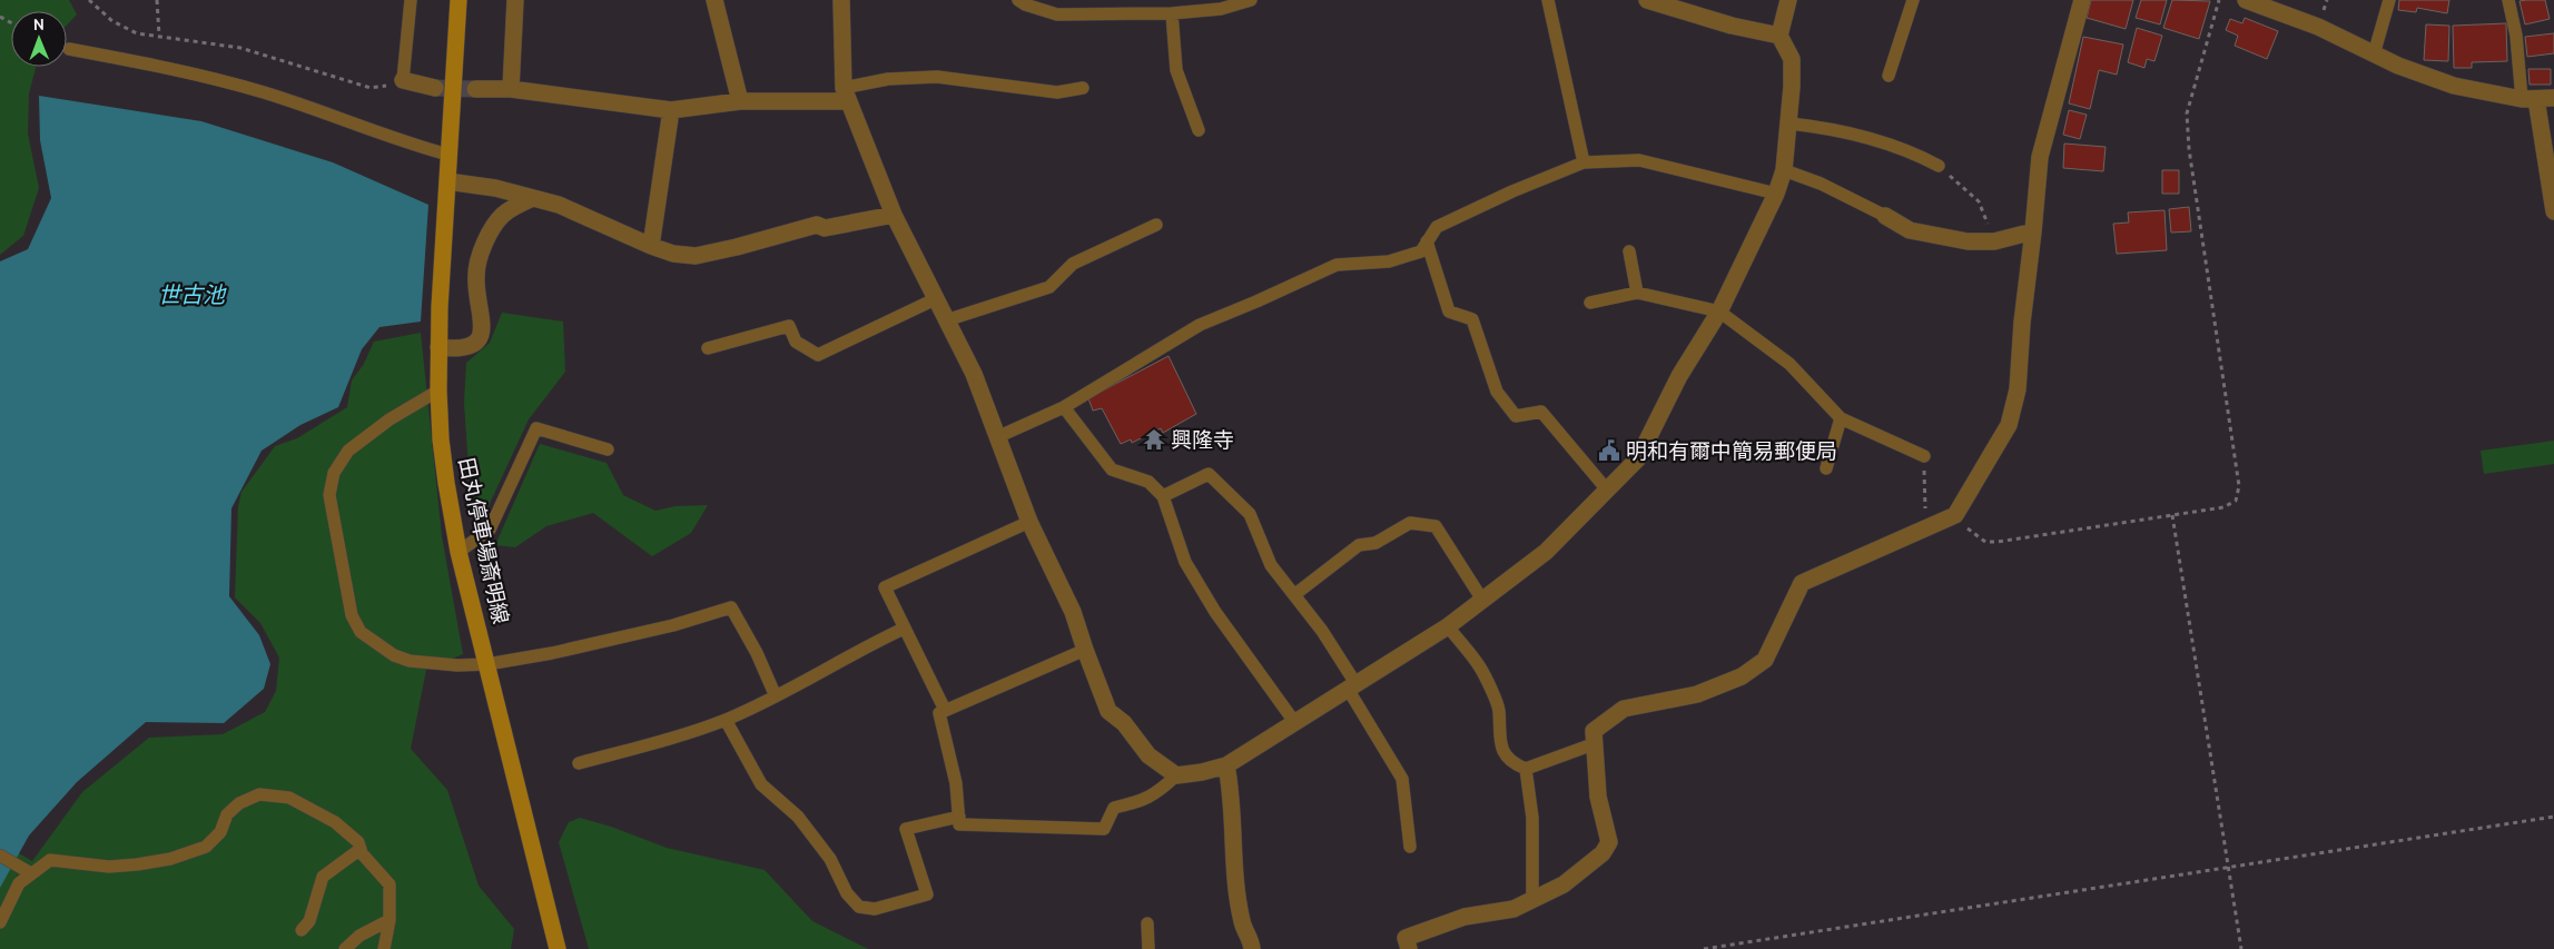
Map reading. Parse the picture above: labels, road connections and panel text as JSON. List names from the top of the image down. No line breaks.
{"streets":{"main road":["田丸停車場斎明線"]},"water":["世古池"],"places":{"temple":["興隆寺"],"public building":["明和有爾中簡易郵便局"]},"north":"top"}
